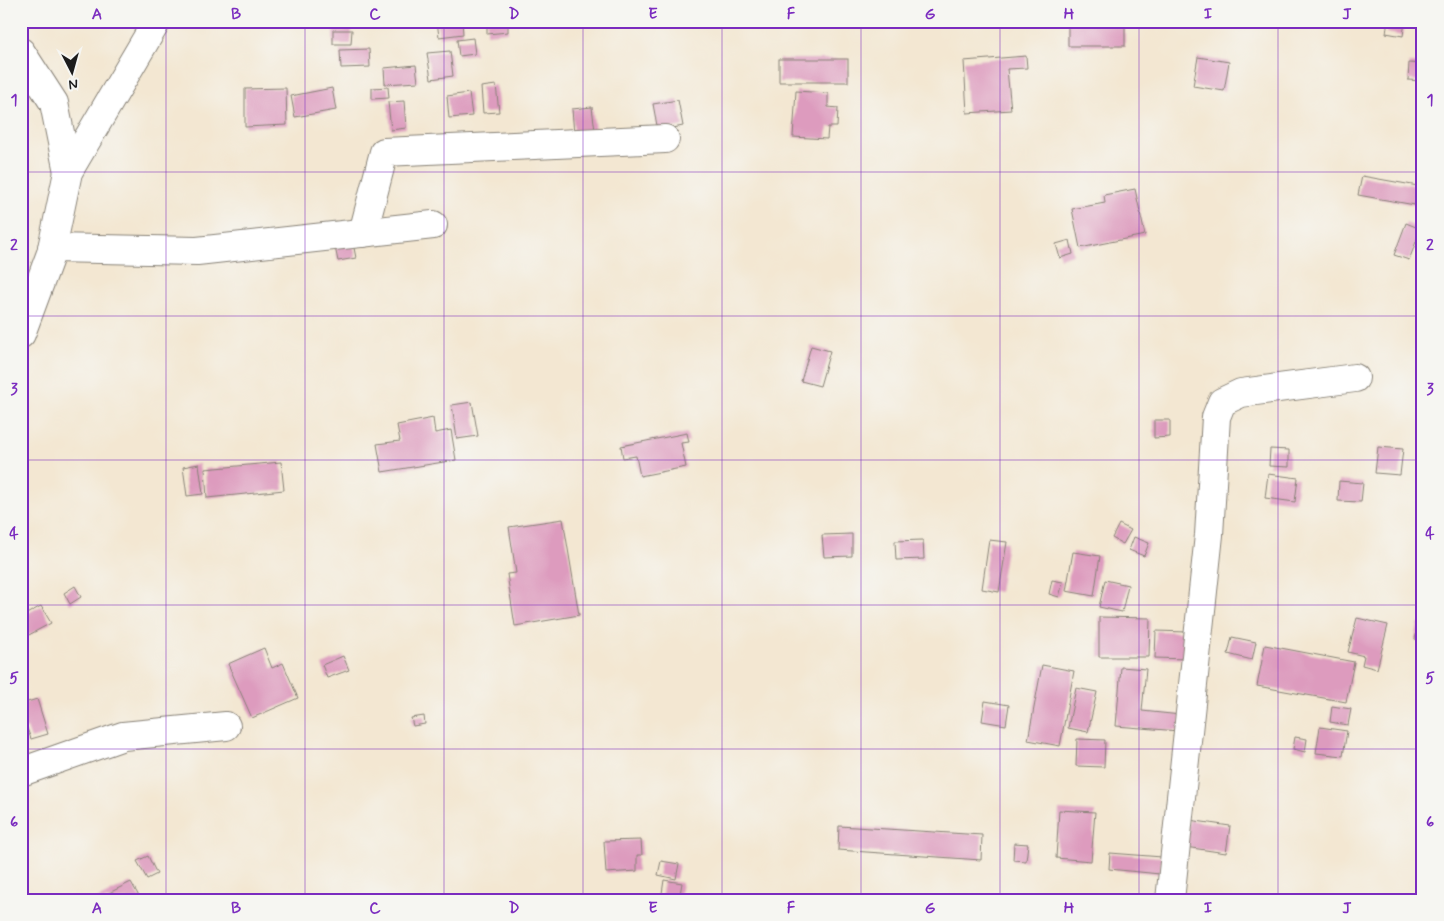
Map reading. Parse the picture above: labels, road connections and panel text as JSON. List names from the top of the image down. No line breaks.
{"north":"bottom","grid":{"columns":["A","B","C","D","E","F","G","H","I","J"],"rows":["1","2","3","4","5","6"]}}
